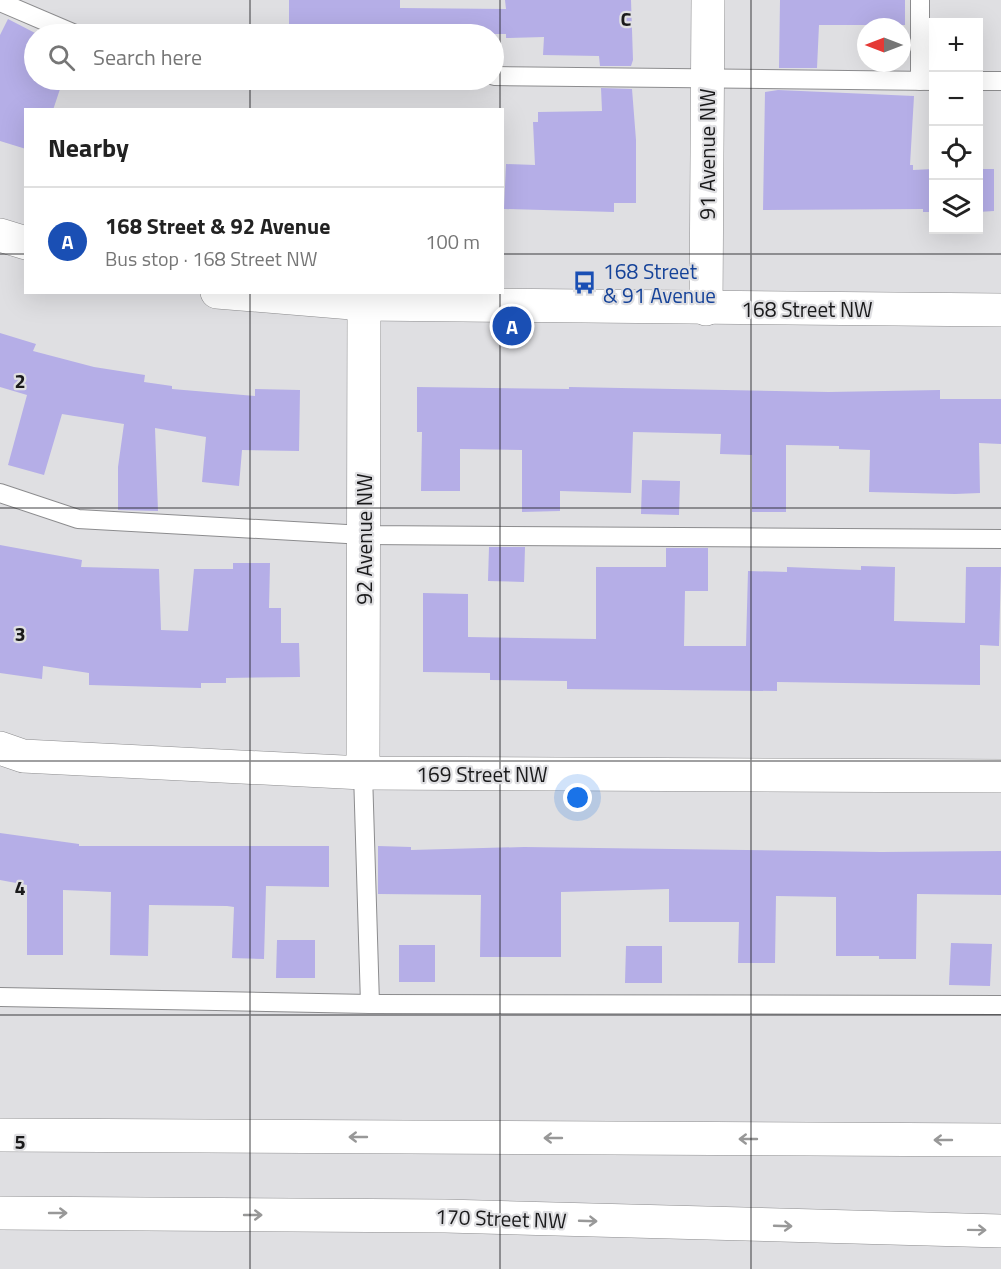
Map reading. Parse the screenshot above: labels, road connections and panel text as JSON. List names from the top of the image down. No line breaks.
{"streets":{"street":["91 Avenue NW","168 Street NW","92 Avenue NW","169 Street NW","170 Street NW"]},"crossings":[["91 Avenue NW","168 Street NW"],["168 Street NW","92 Avenue NW"],["92 Avenue NW","169 Street NW"]],"places":{"bus stop":["168 Street & 91 Avenue"]},"north":"left","page":{"map_buttons":["+","−"],"search":"Search here","heading":"Nearby","list":[{"mark":"A","name":"168 Street & 92 Avenue","note":"Bus stop · 168 Street NW","value":"100 m"}],"pins":"A"},"grid":{"columns":["C"],"rows":["2","3","4","5"]}}
